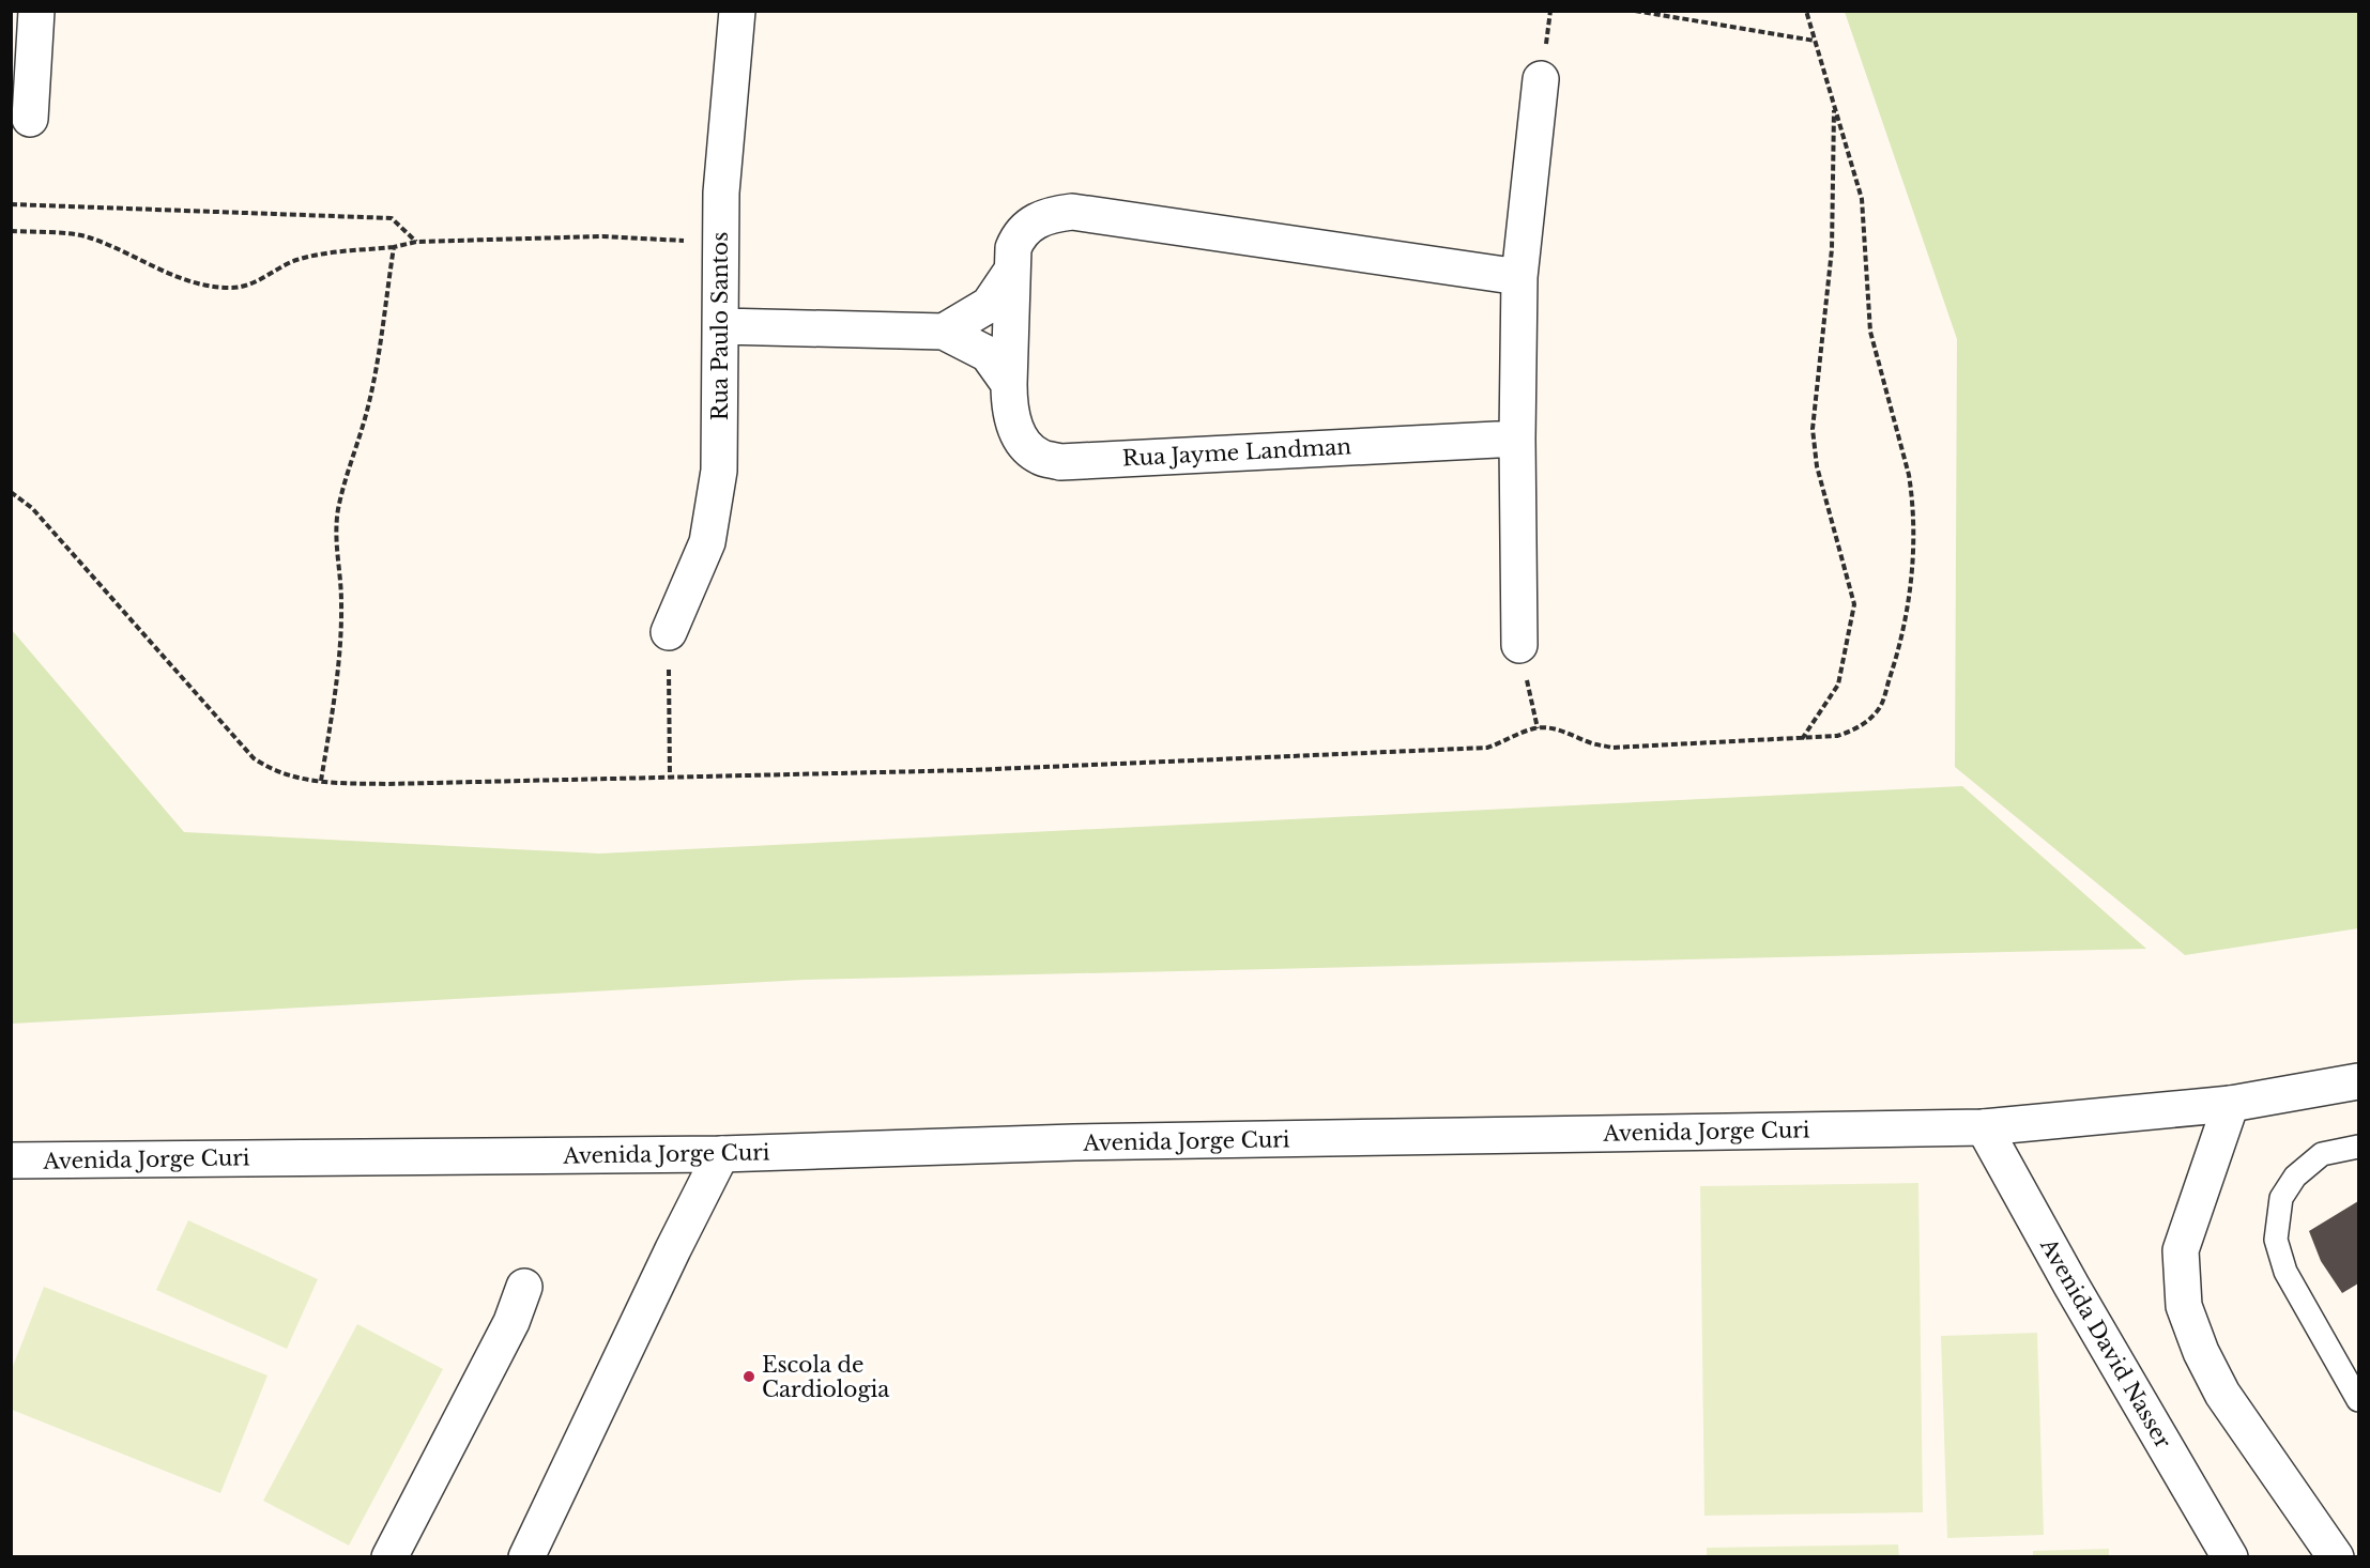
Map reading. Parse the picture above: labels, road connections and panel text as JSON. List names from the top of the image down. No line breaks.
{"streets":{"street":["Rua Paulo Santos","Rua Jayme Landman","Avenida Jorge Curi","Avenida David Nasser"]},"crossings":[["Avenida Jorge Curi","Avenida David Nasser"]],"places":["Escola de Cardiologia"]}
